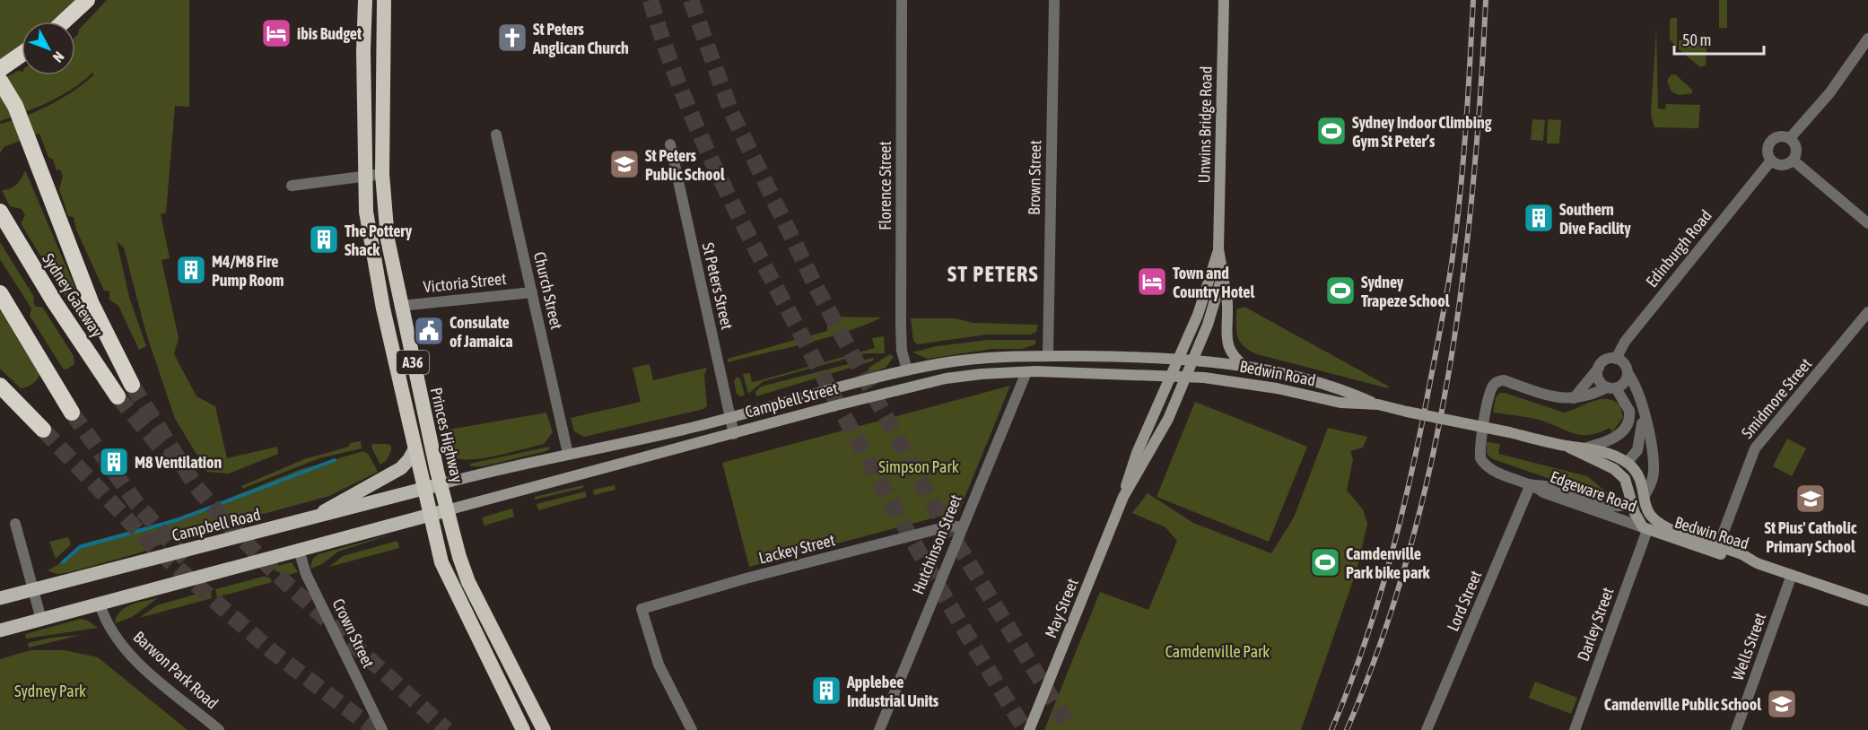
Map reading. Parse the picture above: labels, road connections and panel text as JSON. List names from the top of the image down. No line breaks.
{"streets":{"highway":["Sydney Gateway","A36","Princes Highway"],"main road":["Unwins Bridge Road","Bedwin Road","Campbell Street","Campbell Road","May Street"],"street":["Brown Street","Florence Street","Edinburgh Road","Victoria Street","St Peters Street","Church Street","Smidmore Street","Edgeware Road","Hutchinson Street","Lackey Street","Lord Street","Darley Street","Crown Street","Wells Street","Barwon Park Road"]},"crossings":[["Unwins Bridge Road","Bedwin Road"],["Unwins Bridge Road","Campbell Street"],["Unwins Bridge Road","May Street"],["Brown Street","Campbell Street"],["Florence Street","Campbell Street"],["Victoria Street","Church Street"],["Victoria Street","Princes Highway"],["St Peters Street","Campbell Street"],["Church Street","Campbell Street"],["A36","Campbell Street"],["A36","Campbell Road"],["Bedwin Road","Smidmore Street"],["Bedwin Road","Campbell Street"],["Bedwin Road","Edgeware Road"],["Bedwin Road","May Street"],["Bedwin Road","Darley Street"],["Campbell Street","Princes Highway"],["Campbell Street","Campbell Road"],["Campbell Street","Hutchinson Street"],["Campbell Street","May Street"],["Princes Highway","Campbell Road"],["Edgeware Road","Lord Street"],["Edgeware Road","Darley Street"],["Hutchinson Street","Lackey Street"]],"districts":["ST PETERS"],"parks":["Simpson Park","Camdenville Park","Sydney Park"],"places":{"hotel":["ibis Budget","Town and Country Hotel"],"church":["St Peters Anglican Church"],"sports":["Sydney Indoor Climbing Gym St Peter’s","Sydney Trapeze School","Camdenville Park bike park"],"school or university":["St Peters Public School","St Pius' Catholic Primary School","Camdenville Public School"],"building":["Southern Dive Facility","The Pottery Shack","M4/M8 Fire Pump Room","M8 Ventilation","Applebee Industrial Units"],"public building":["Consulate of Jamaica"]},"scale_bar":"50 m","north":"bottom right"}
